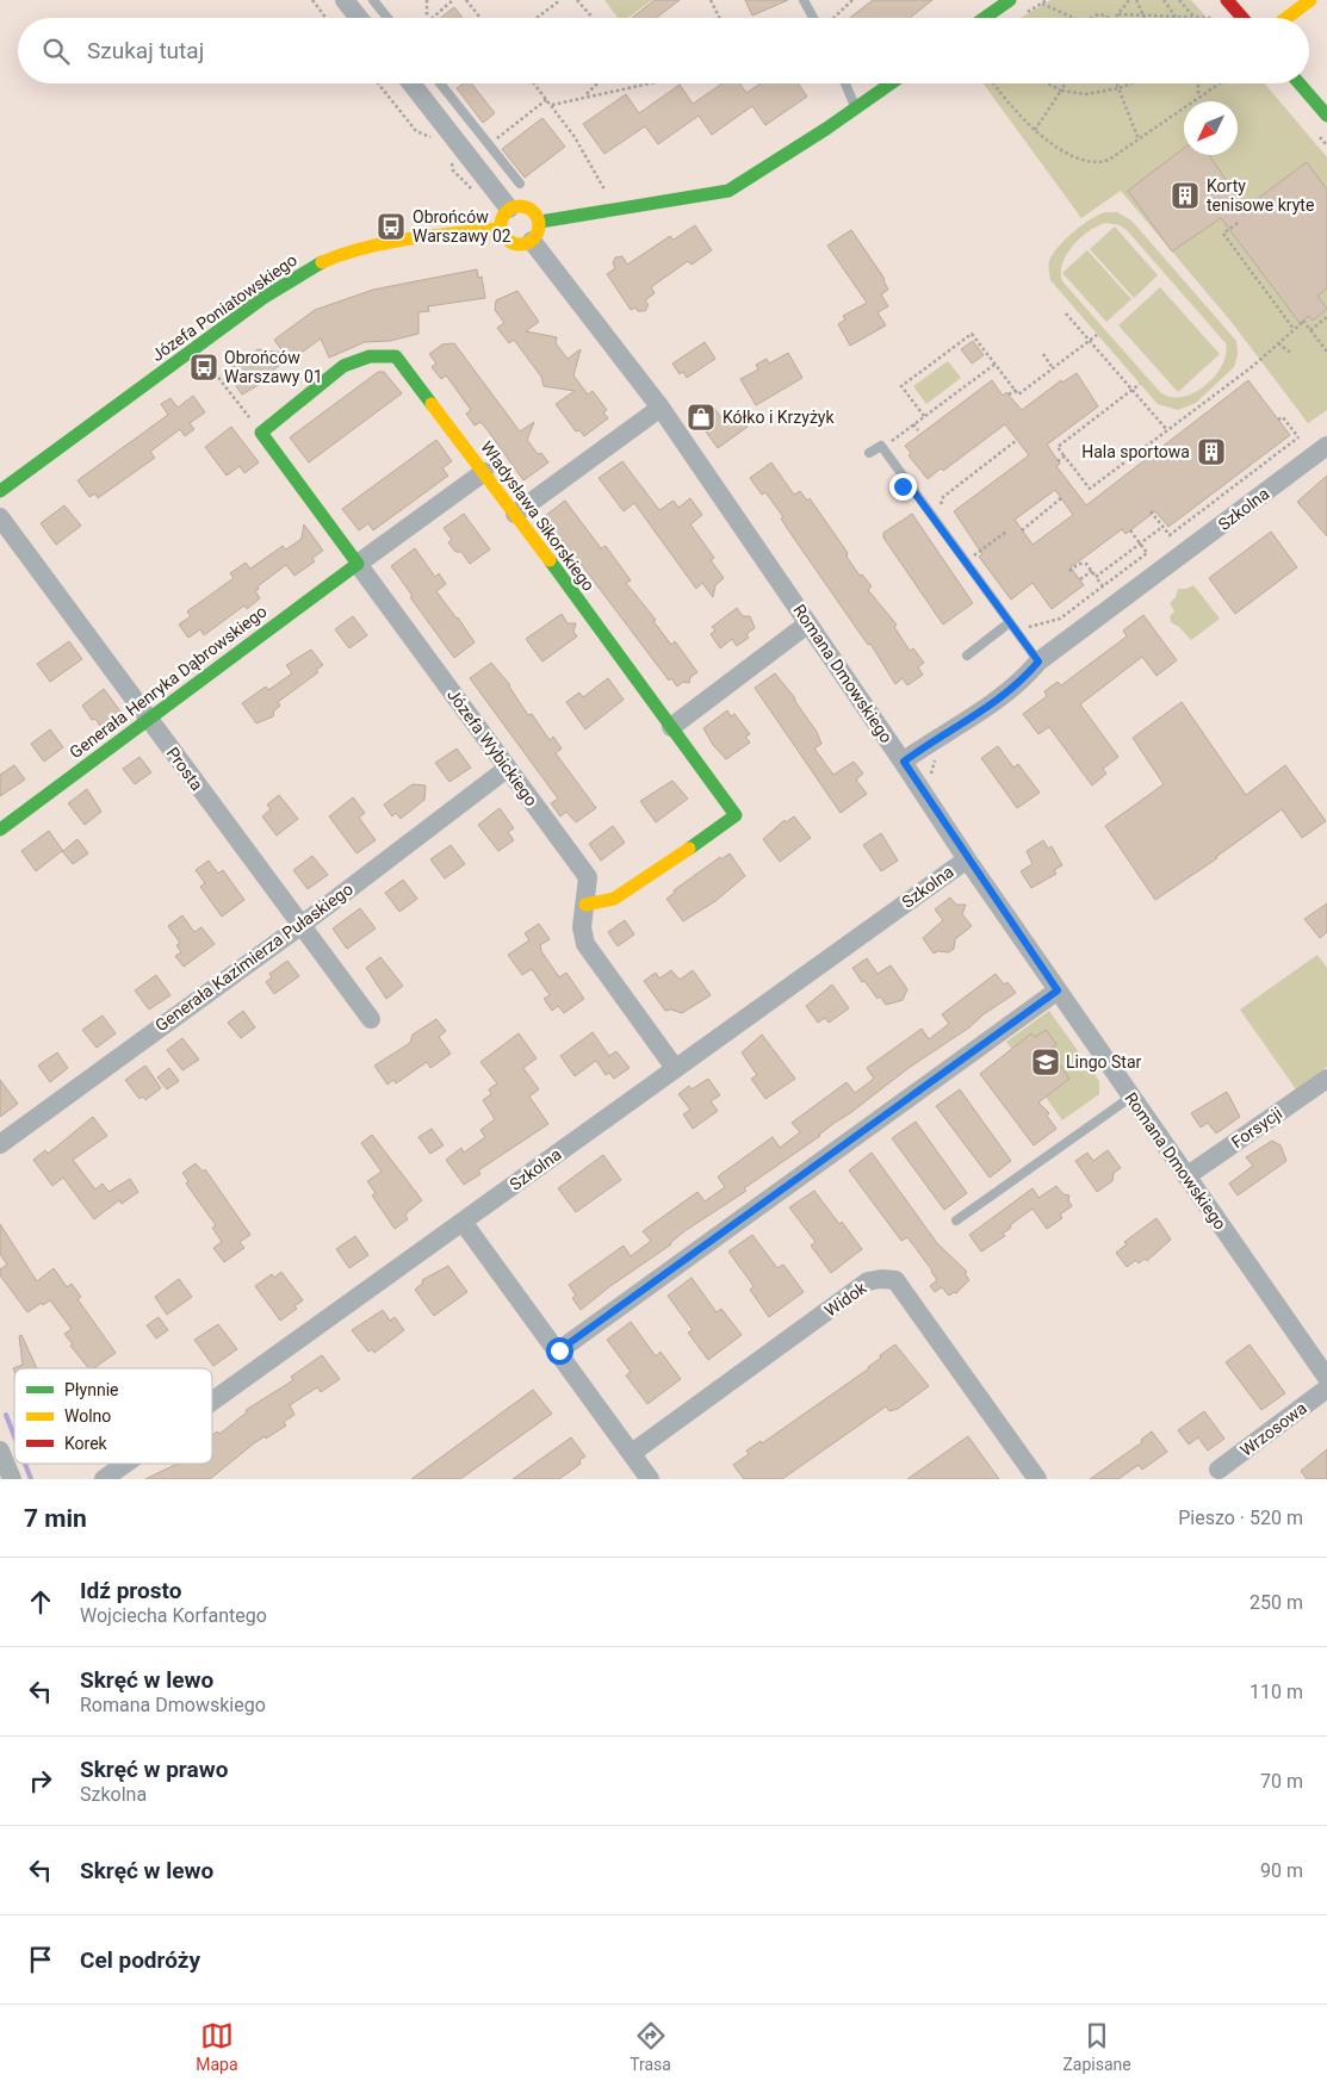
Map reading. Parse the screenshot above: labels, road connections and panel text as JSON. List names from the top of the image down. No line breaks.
{"streets":{"street":["Józefa Poniatowskiego","Szkolna","Władysława Sikorskiego","Romana Dmowskiego","Generała Henryka Dąbrowskiego","Józefa Wybickiego","Prosta","Generała Kazimierza Pułaskiego","Forsycji","Widok","Wrzosowa"]},"crossings":[["Józefa Poniatowskiego","Romana Dmowskiego"],["Szkolna","Romana Dmowskiego"],["Szkolna","Józefa Wybickiego"],["Władysława Sikorskiego","Józefa Wybickiego"],["Romana Dmowskiego","Forsycji"],["Generała Henryka Dąbrowskiego","Józefa Wybickiego"],["Generała Henryka Dąbrowskiego","Prosta"],["Józefa Wybickiego","Generała Kazimierza Pułaskiego"],["Prosta","Generała Kazimierza Pułaskiego"]],"places":{"building":["Korty tenisowe kryte","Hala sportowa"],"bus stop":["Obrońców Warszawy 02","Obrońców Warszawy 01"],"shop":["Kółko i Krzyżyk"],"school or university":["Lingo Star"]},"legend":["Płynnie","Wolno","Korek"],"north":"bottom left","page":{"search":"Szukaj tutaj","heading":["7 min","Pieszo · 520 m"],"list":[["Idź prosto","Wojciecha Korfantego","250 m"],["Skręć w lewo","Romana Dmowskiego","110 m"],["Skręć w prawo","Szkolna","70 m"],["Skręć w lewo","90 m"],"Cel podróży"],"nav":["Mapa","Trasa","Zapisane"]}}
